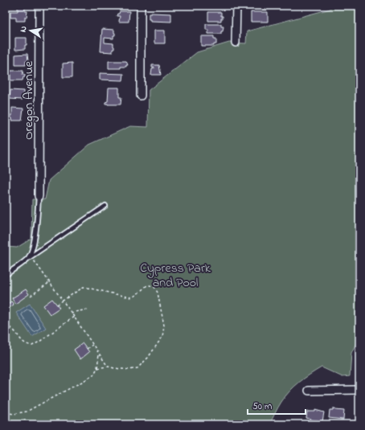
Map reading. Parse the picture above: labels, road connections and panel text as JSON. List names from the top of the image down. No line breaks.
{"streets":{"street":["Oregon Avenue"]},"parks":["Cypress Park and Pool"],"scale_bar":"50 m","north":"left"}
